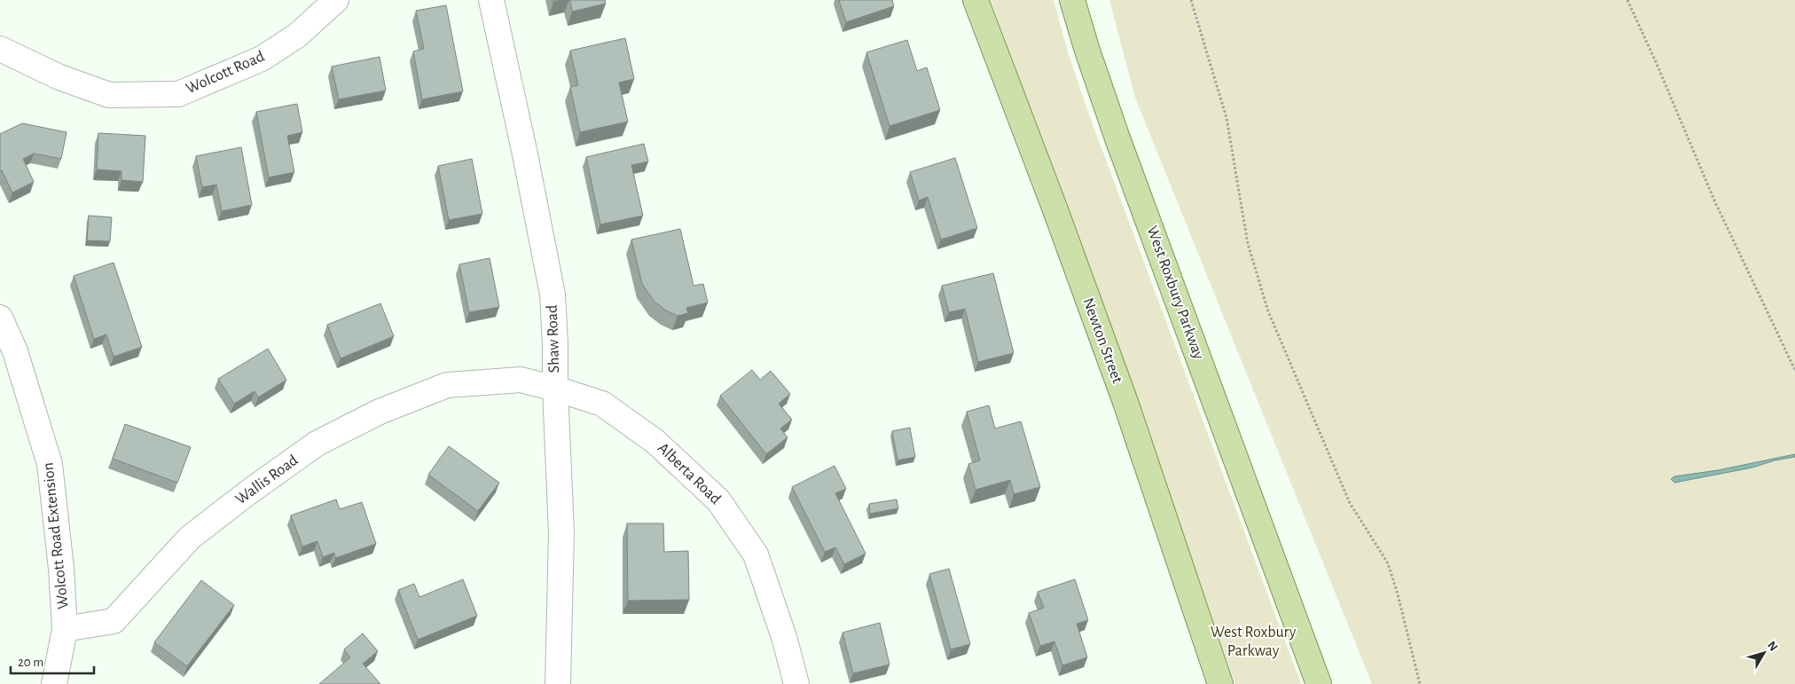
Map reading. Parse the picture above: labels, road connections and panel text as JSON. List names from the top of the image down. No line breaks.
{"streets":{"main road":["West Roxbury Parkway","Newton Street"],"street":["Wolcott Road","Shaw Road","Alberta Road","Wallis Road","Wolcott Road Extension"]},"crossings":[["Shaw Road","Alberta Road"],["Shaw Road","Wallis Road"],["Alberta Road","Wallis Road"],["Wallis Road","Wolcott Road Extension"]],"parks":["West Roxbury Parkway"],"scale_bar":"20 m","north":"top right"}
